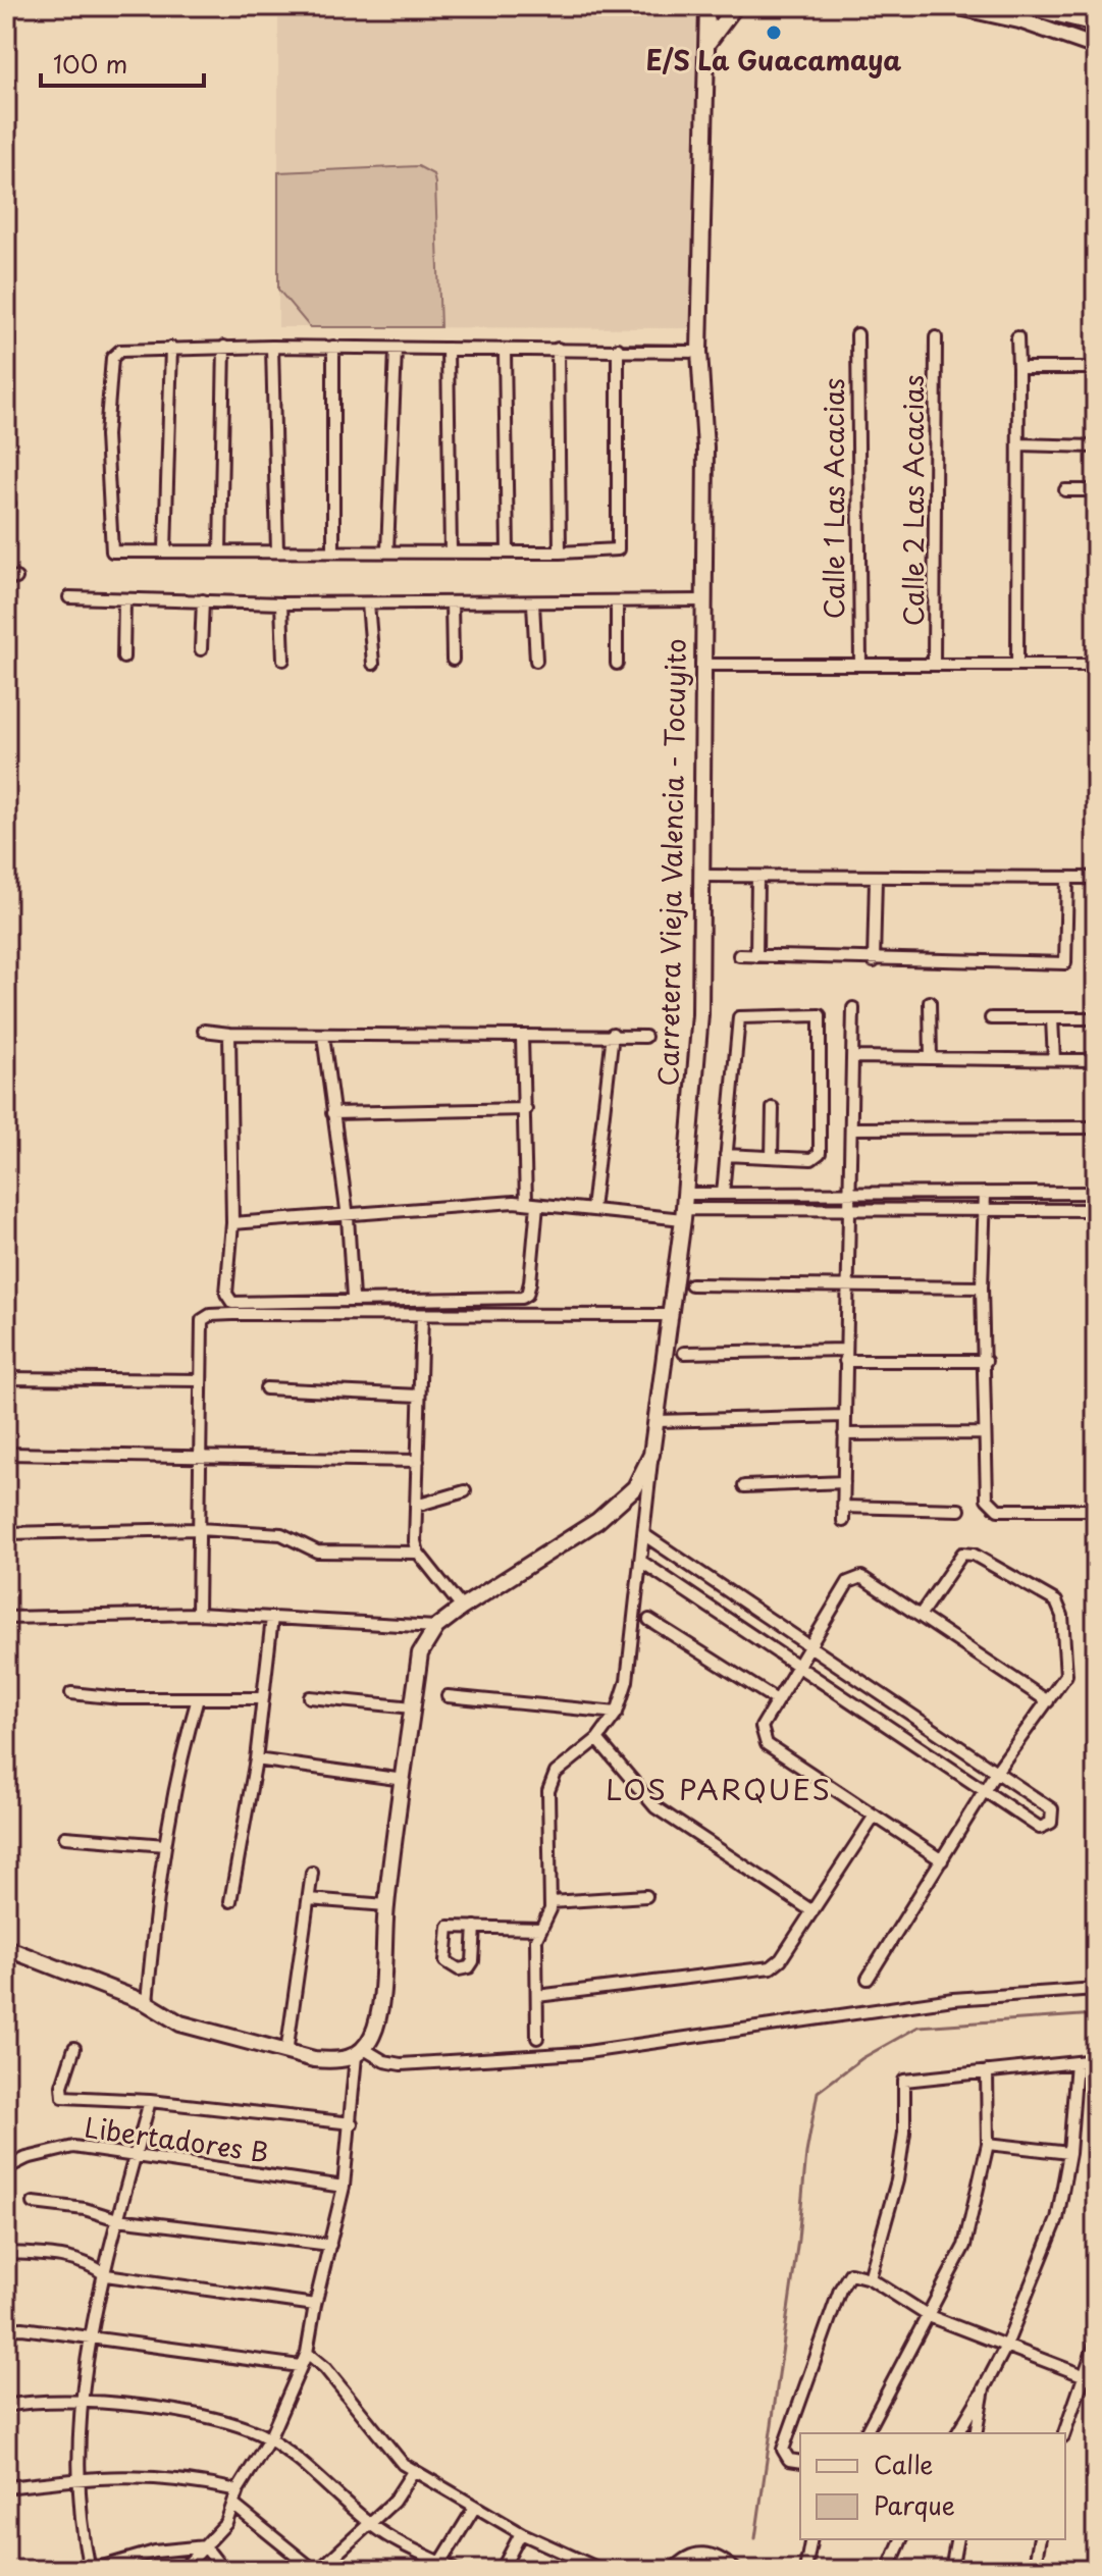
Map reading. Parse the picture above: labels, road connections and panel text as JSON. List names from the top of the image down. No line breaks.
{"streets":{"street":["Calle 1 Las Acacias","Calle 2 Las Acacias","Carretera Vieja Valencia - Tocuyito","Libertadores B"]},"districts":["LOS PARQUES"],"places":["E/S La Guacamaya"],"legend":["Calle","Parque"],"scale_bar":"100 m"}
